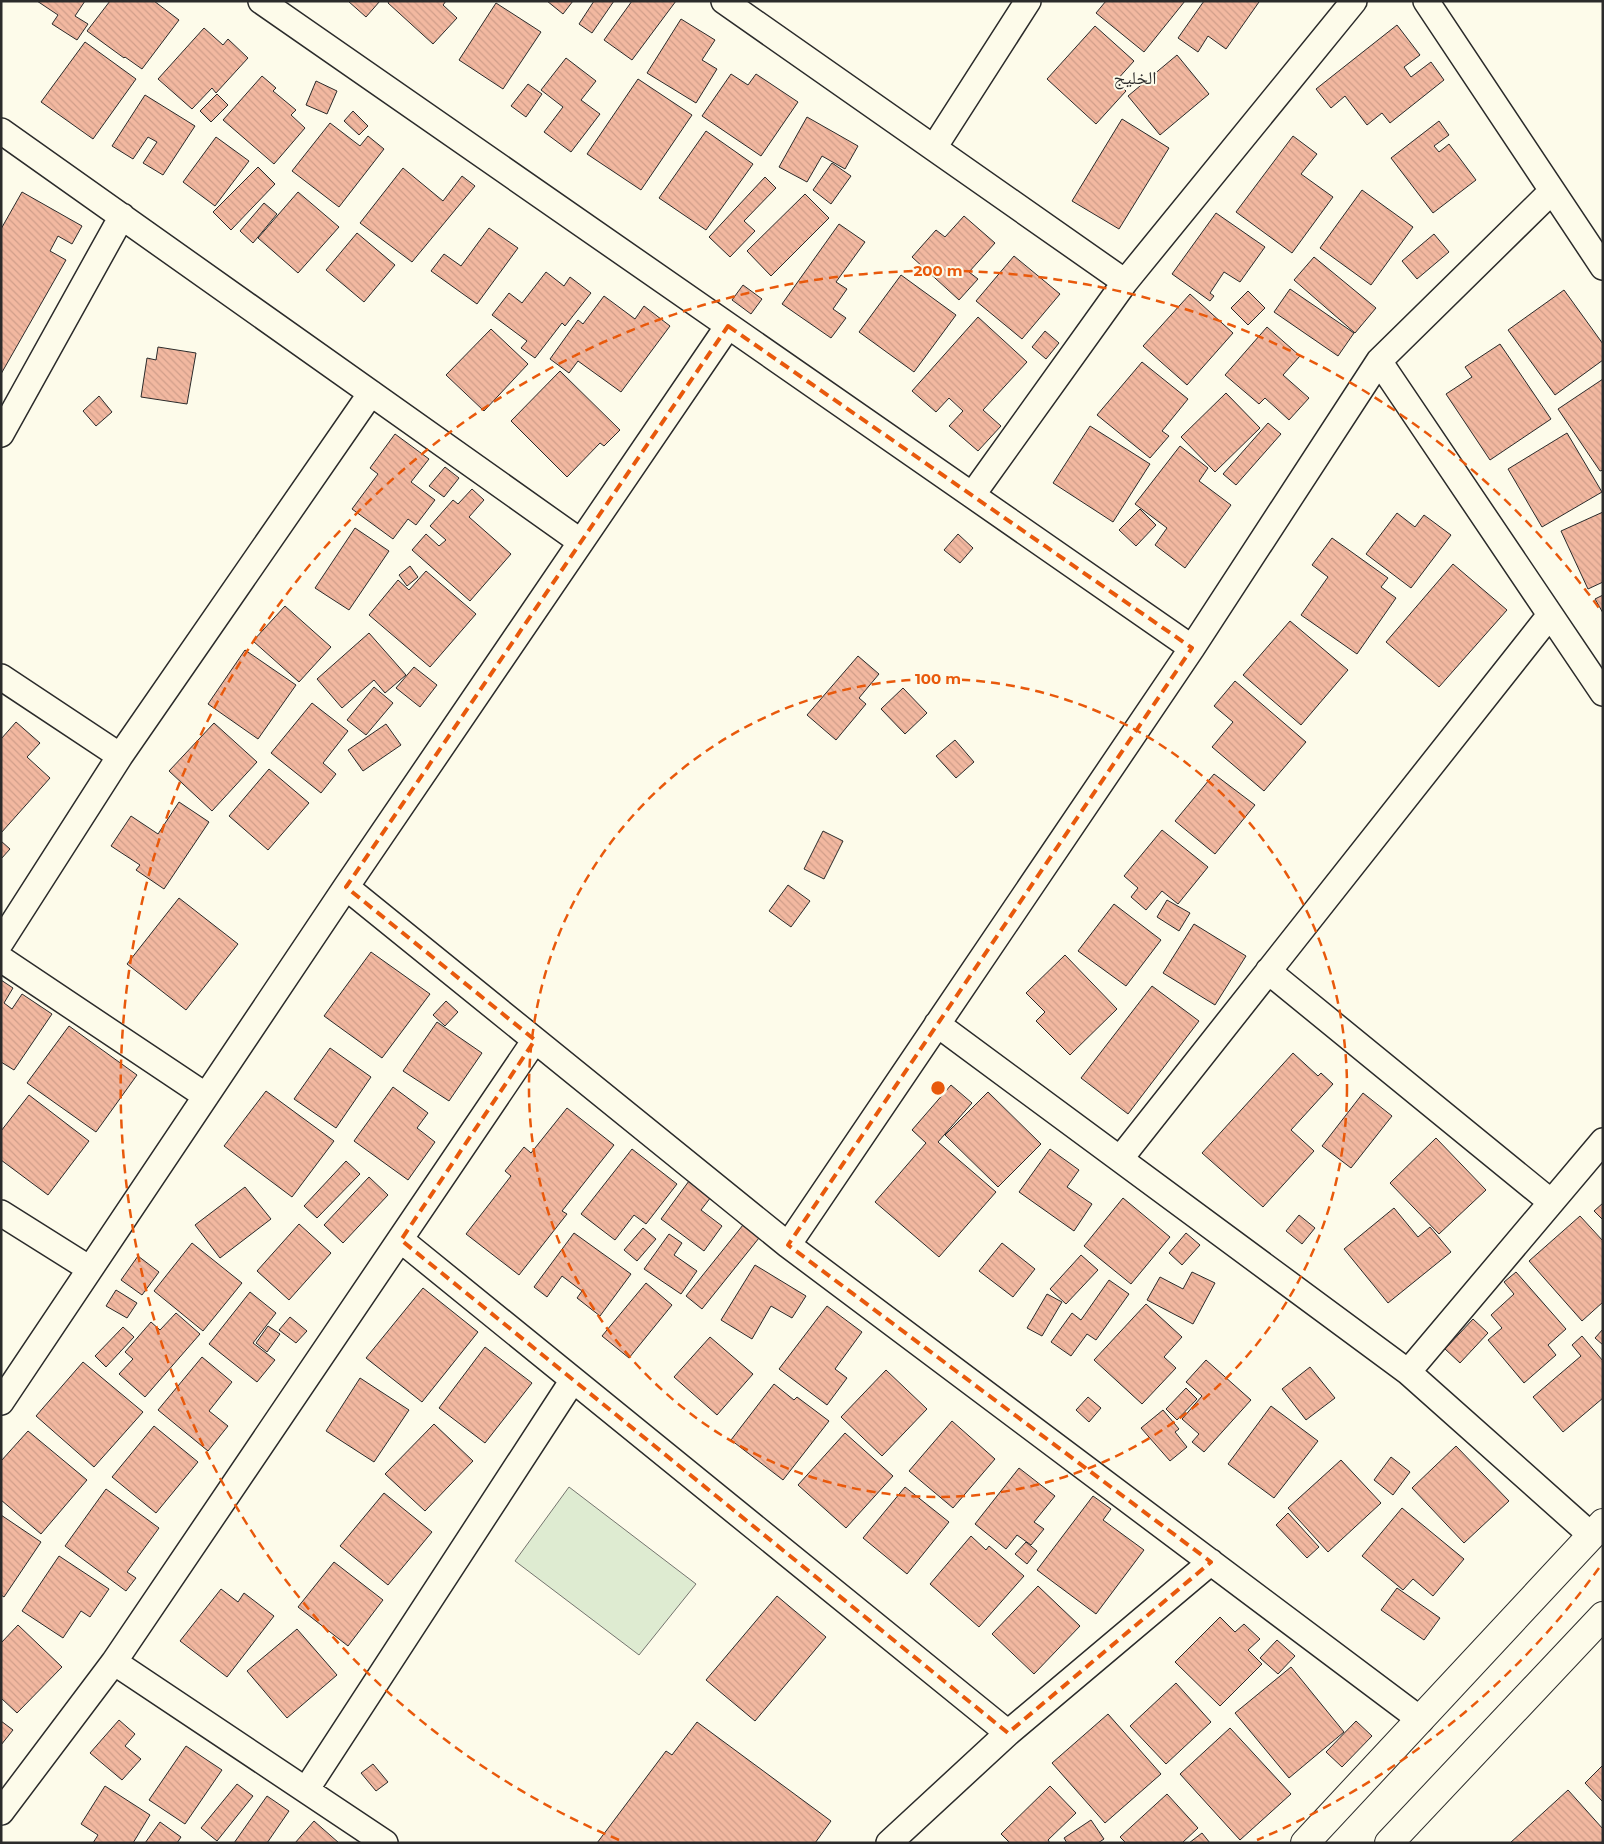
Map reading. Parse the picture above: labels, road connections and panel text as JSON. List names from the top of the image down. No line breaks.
{"districts":["الخليج"],"rings":["200 m","100 m"]}
